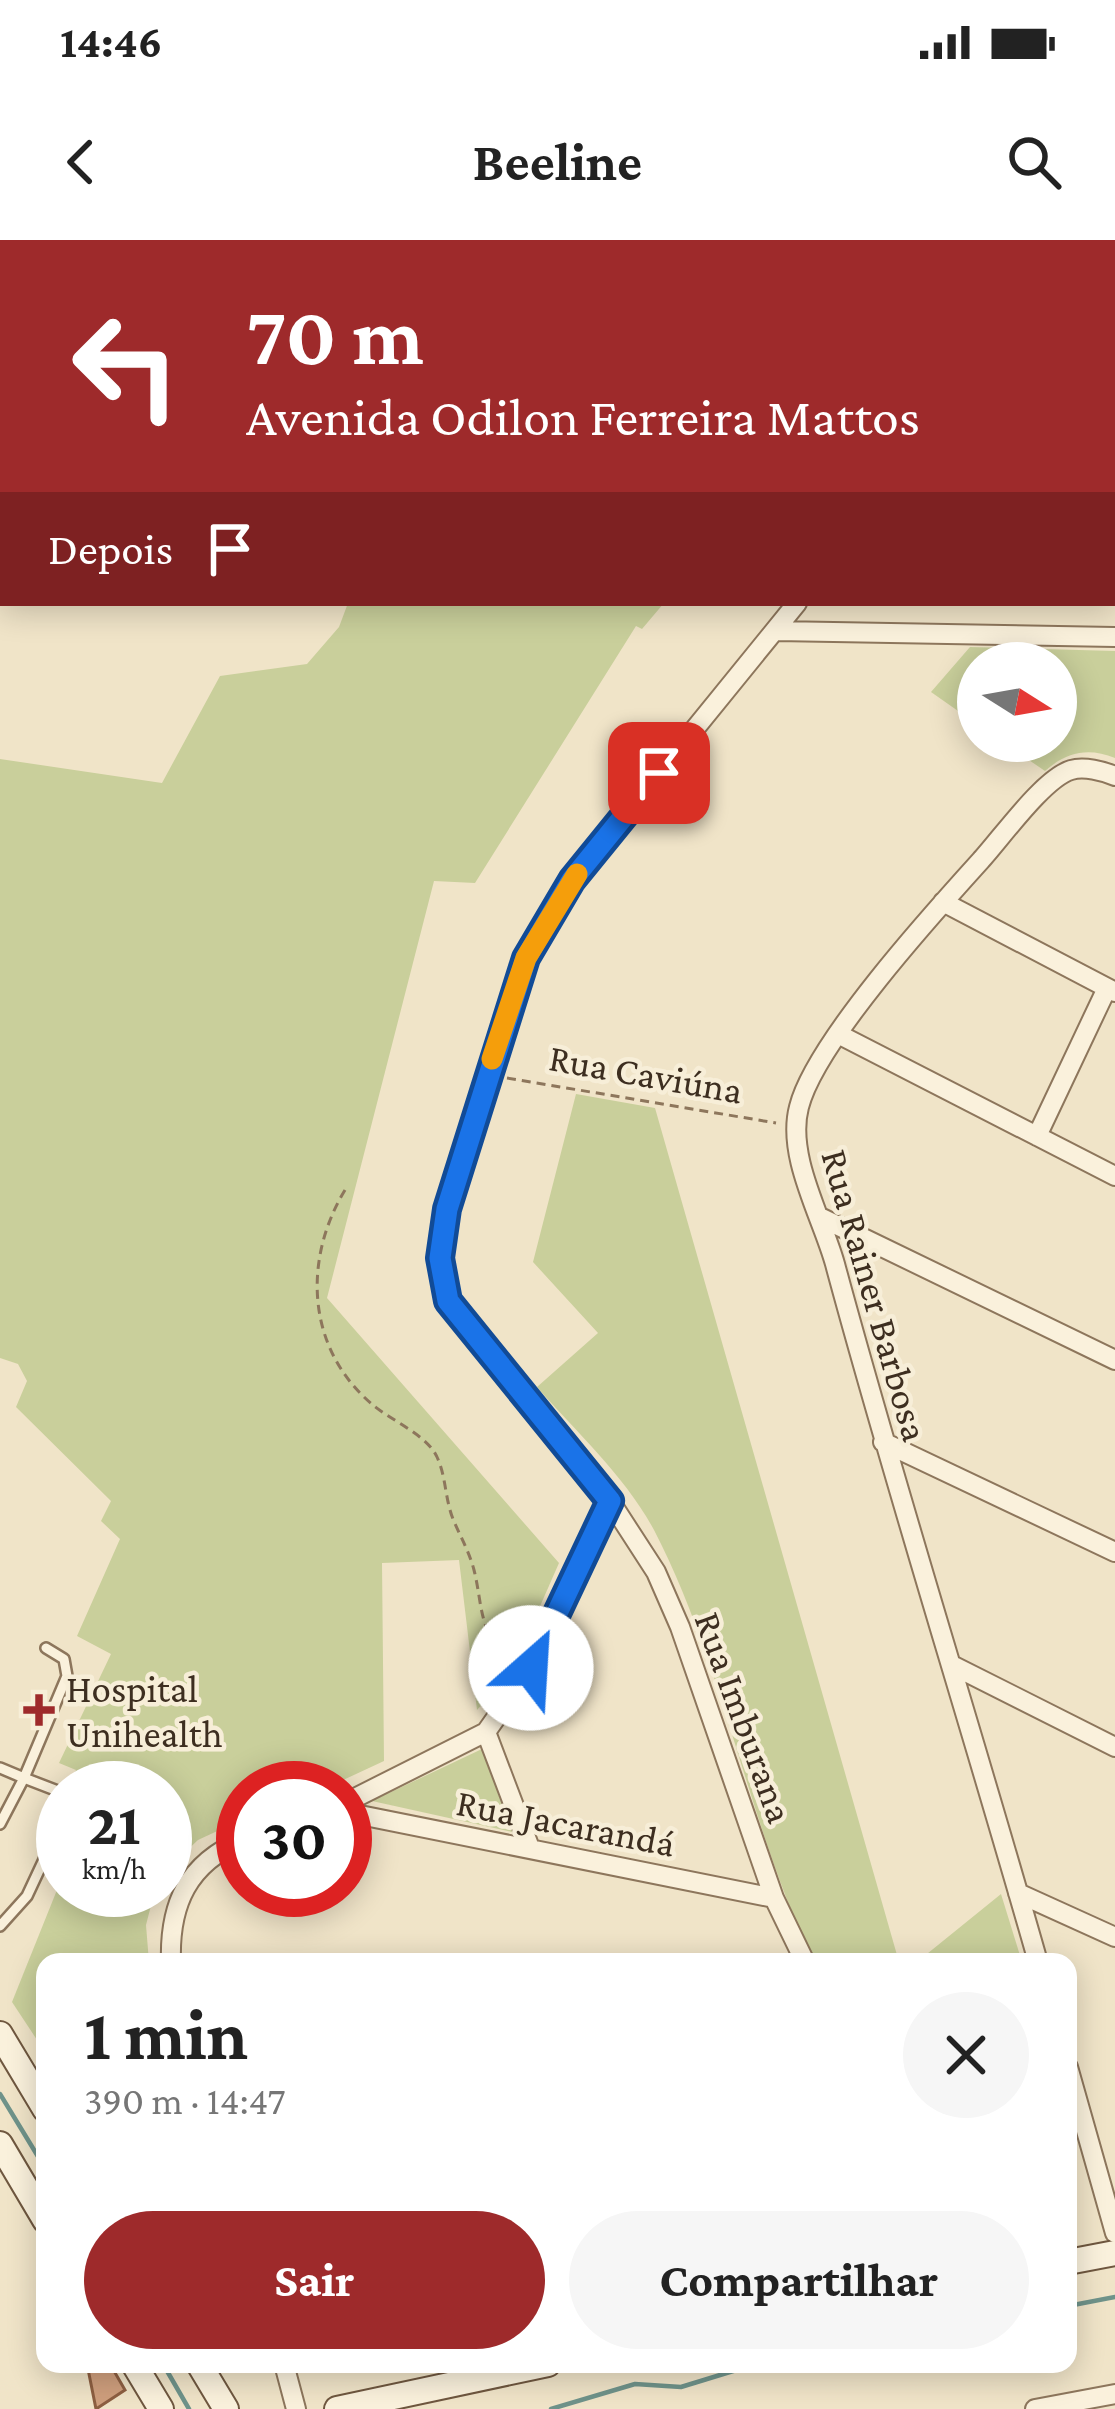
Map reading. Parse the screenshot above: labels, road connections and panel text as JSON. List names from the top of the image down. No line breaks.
{"streets":{"street":["Rua Rainer Barbosa","Rua Imburana","Rua Jacarandá"],"path":["Rua Caviúna"]},"crossings":[["Rua Caviúna","Rua Rainer Barbosa"],["Rua Caviúna","Rua Imburana"],["Rua Imburana","Rua Jacarandá"]],"places":{"health":["Hospital Unihealth"]},"north":"right","page":{"status":"14:46","header":"Beeline","turn":["70 m","Avenida Odilon Ferreira Mattos"],"then":"Depois","speed":"21 km/h","limit":"30","heading":["1 min","390 m · 14:47"],"buttons":["Sair","Compartilhar"]}}
